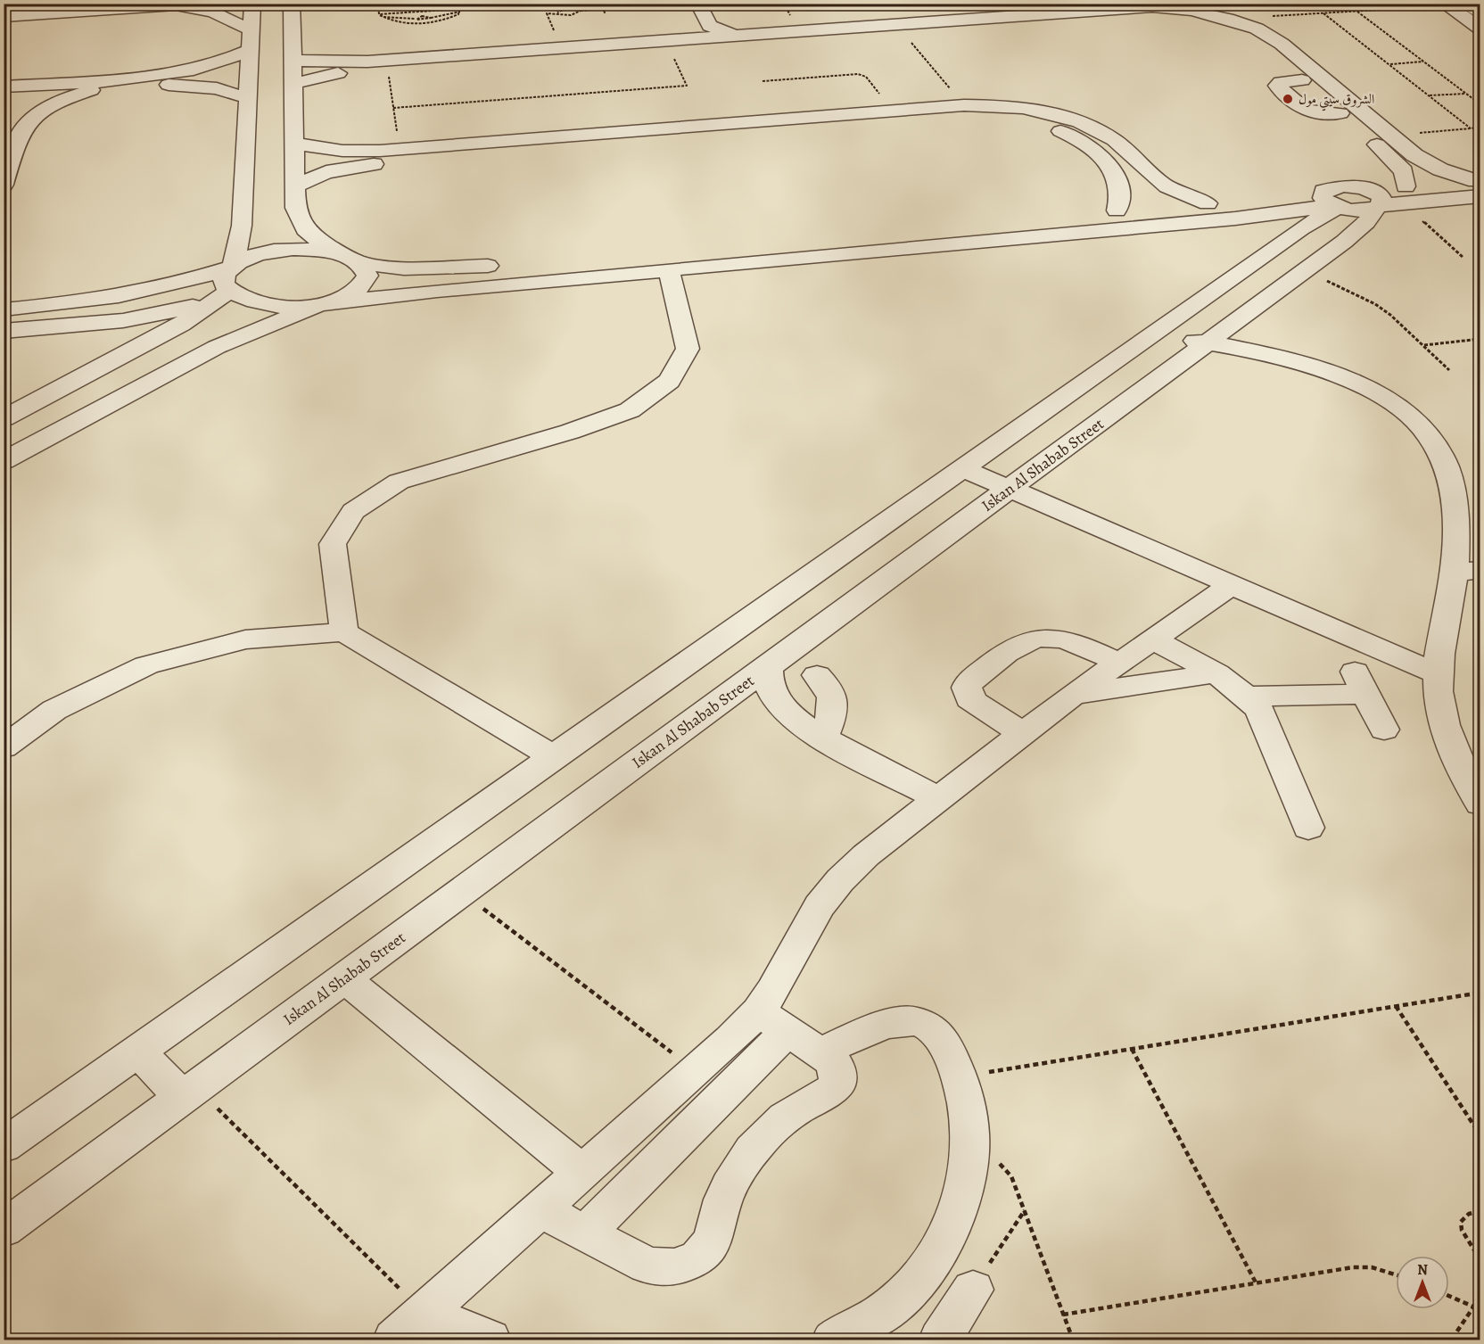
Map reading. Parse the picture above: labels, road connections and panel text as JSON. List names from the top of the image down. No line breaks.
{"streets":{"street":["Iskan Al Shabab Street"]},"places":["الشروق سيتي مول"],"north":"top"}
